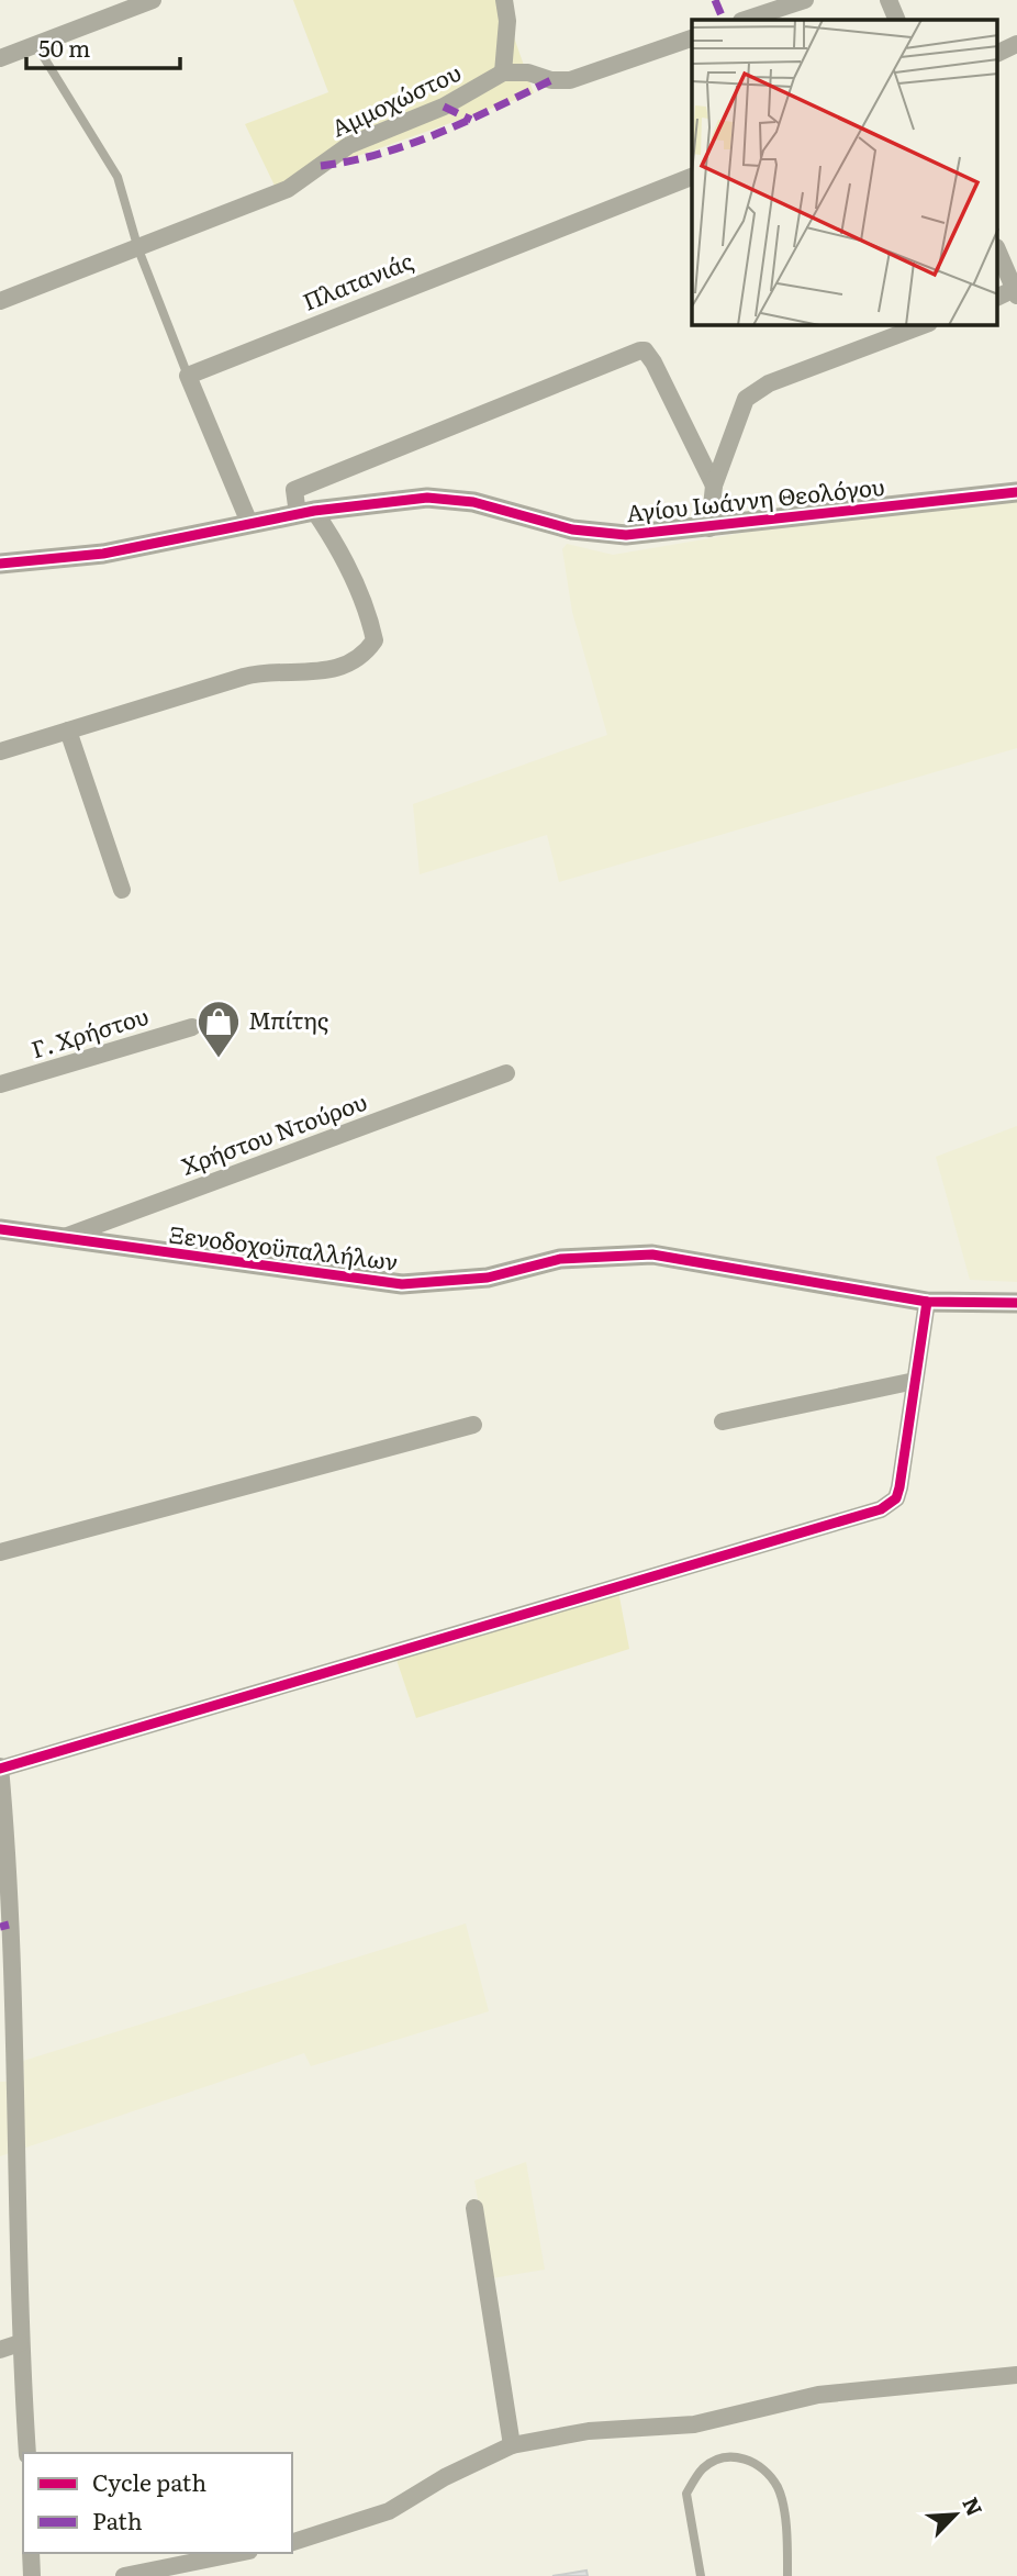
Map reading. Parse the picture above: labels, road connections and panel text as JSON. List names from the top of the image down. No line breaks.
{"streets":{"street":["Αμμοχώστου","Πλατανιάς","Αγίου Ιωάννη Θεολόγου","Γ. Χρήστου","Χρήστου Ντούρου","Ξενοδοχοϋπαλλήλων"]},"crossings":[["Χρήστου Ντούρου","Ξενοδοχοϋπαλλήλων"]],"places":{"shop":["Μπίτης"]},"legend":["Cycle path","Path"],"scale_bar":"50 m","north":"top right"}
